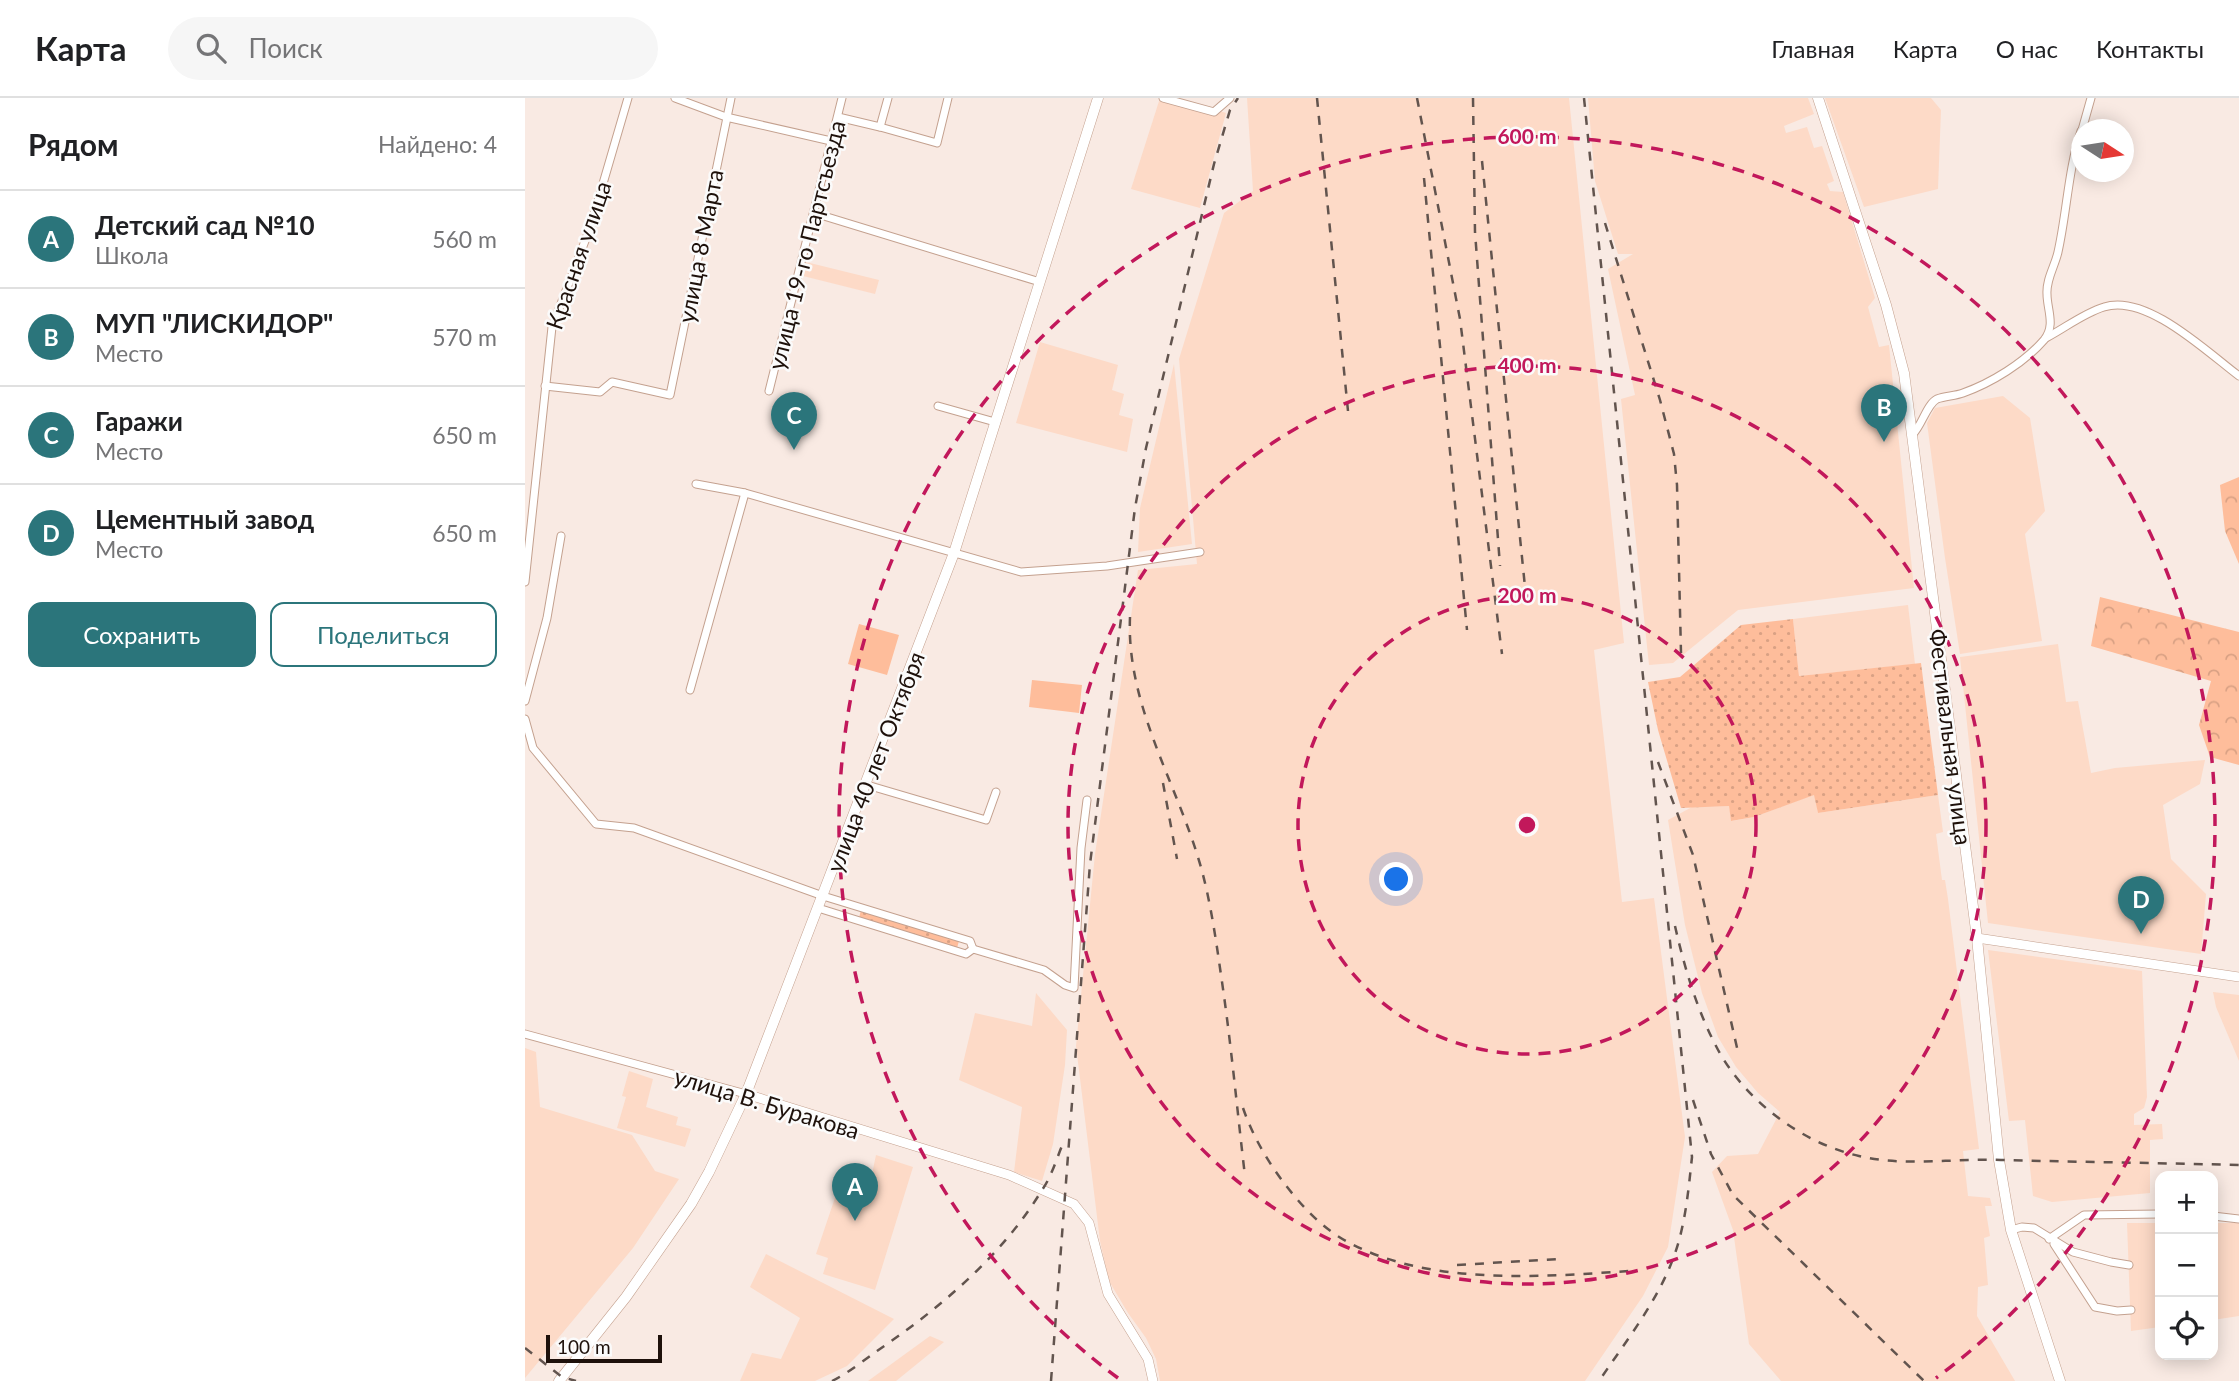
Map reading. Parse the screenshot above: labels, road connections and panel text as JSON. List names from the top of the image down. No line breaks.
{"streets":{"main road":["Фестивальная улица","улица 40 лет Октября"],"street":["улица 19-го Партсъезда","улица 8 Марта","Красная улица","улица В. Буракова"]},"crossings":[["улица 8 Марта","Красная улица"],["улица 40 лет Октября","улица В. Буракова"]],"scale_bar":"100 m","north":"right","page":{"header":"Карта","search":"Поиск","nav":["Главная","Карта","О нас","Контакты"],"heading":["Рядом","Найдено: 4"],"list":[{"mark":"A","name":"Детский сад №10","note":"Школа","value":"560 m"},{"mark":"B","name":"МУП \"ЛИСКИДОР\"","note":"Место","value":"570 m"},{"mark":"C","name":"Гаражи","note":"Место","value":"650 m"},{"mark":"D","name":"Цементный завод","note":"Место","value":"650 m"}],"pins":["B","C","D","A"],"buttons":["Сохранить","Поделиться"],"map_buttons":["+","−"],"scale":"100 m"},"rings":["600 m","400 m","200 m"]}
